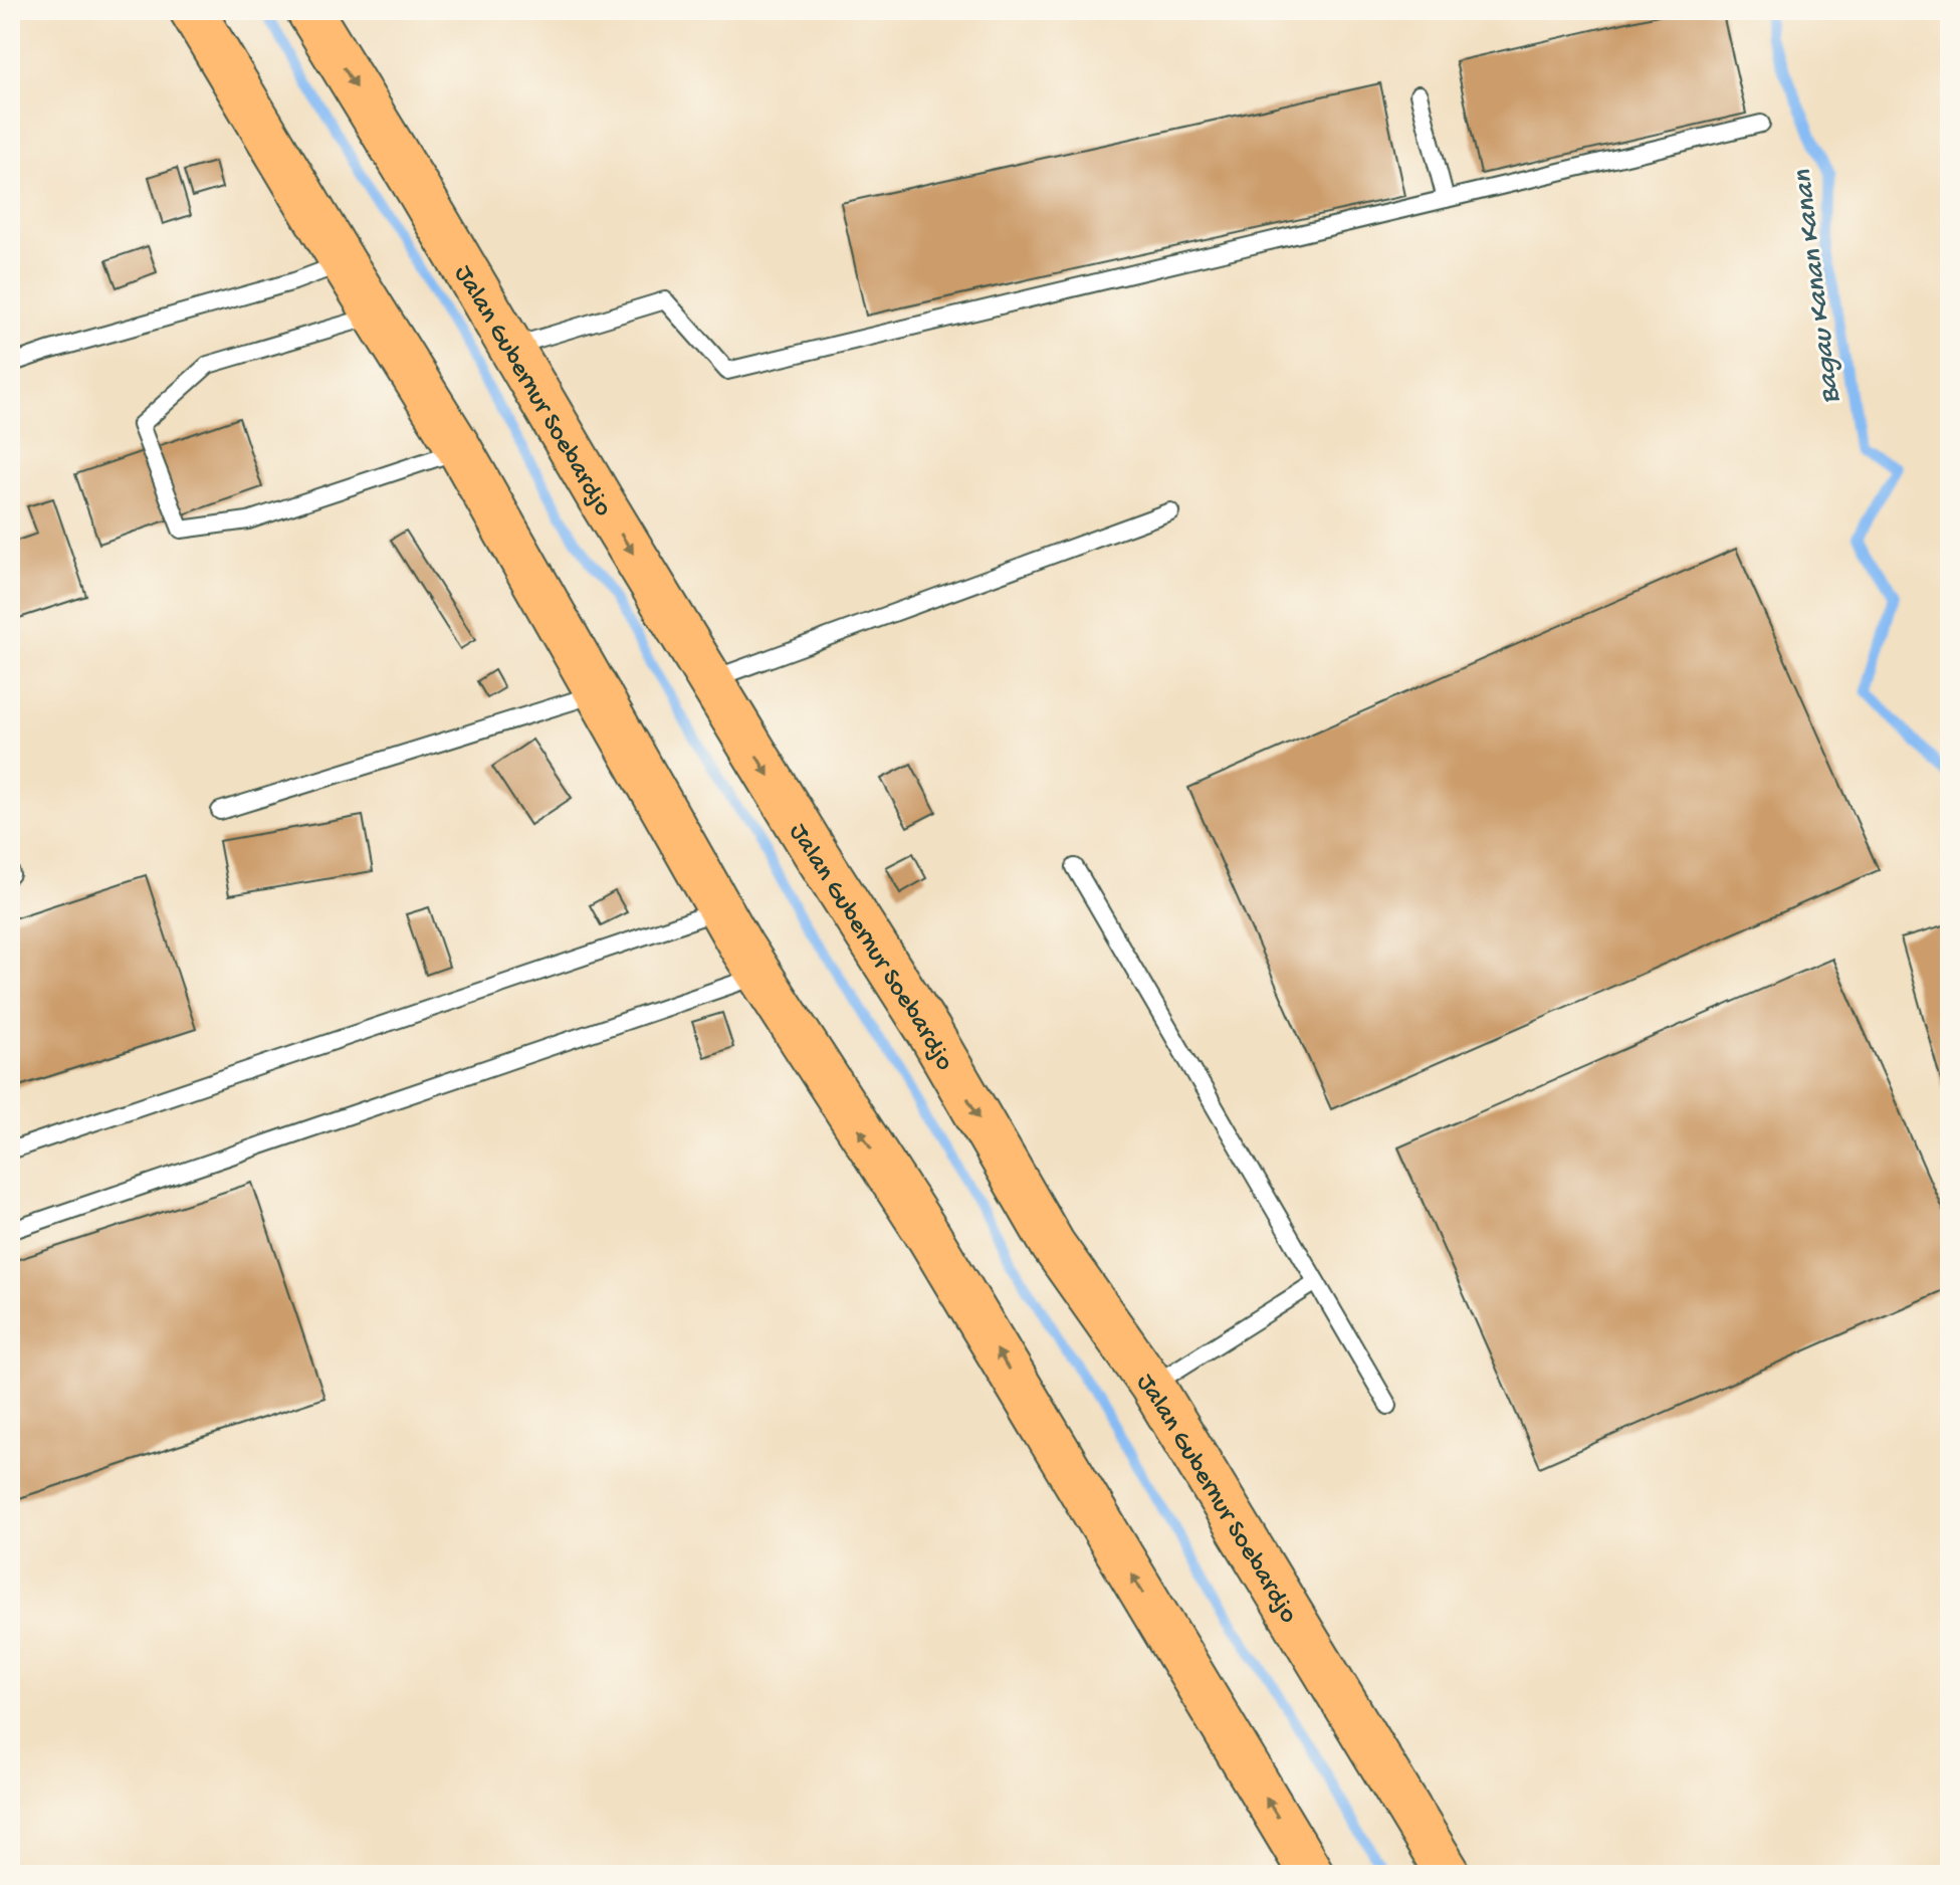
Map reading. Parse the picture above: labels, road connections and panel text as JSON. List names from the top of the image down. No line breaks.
{"streets":{"highway":["Jalan Gubernur Soebardjo"]},"water":["Bagau Kanan Kanan"]}
